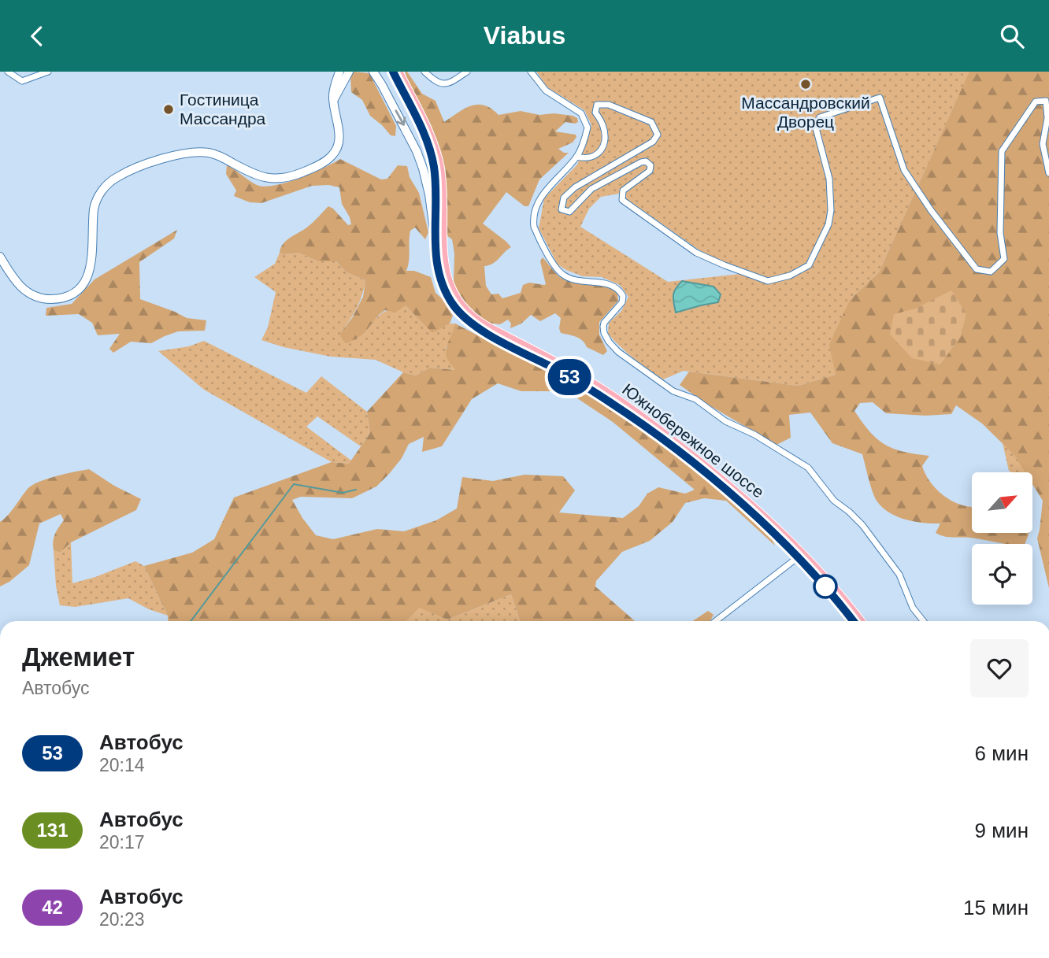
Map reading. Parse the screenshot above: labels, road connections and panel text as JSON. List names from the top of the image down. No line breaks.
{"streets":{"highway":["Южнобережное шоссе"]},"places":["Массандровский Дворец","Гостиница Массандра"],"lines":["bus line 53"],"north":"top right","page":{"header":"Viabus","on_map":"53","heading":["Джемиет","Автобус"],"list":[{"mark":"53","name":"Автобус","note":"20:14","value":"6 мин"},{"mark":"131","name":"Автобус","note":"20:17","value":"9 мин"},{"mark":"42","name":"Автобус","note":"20:23","value":"15 мин"}]}}
